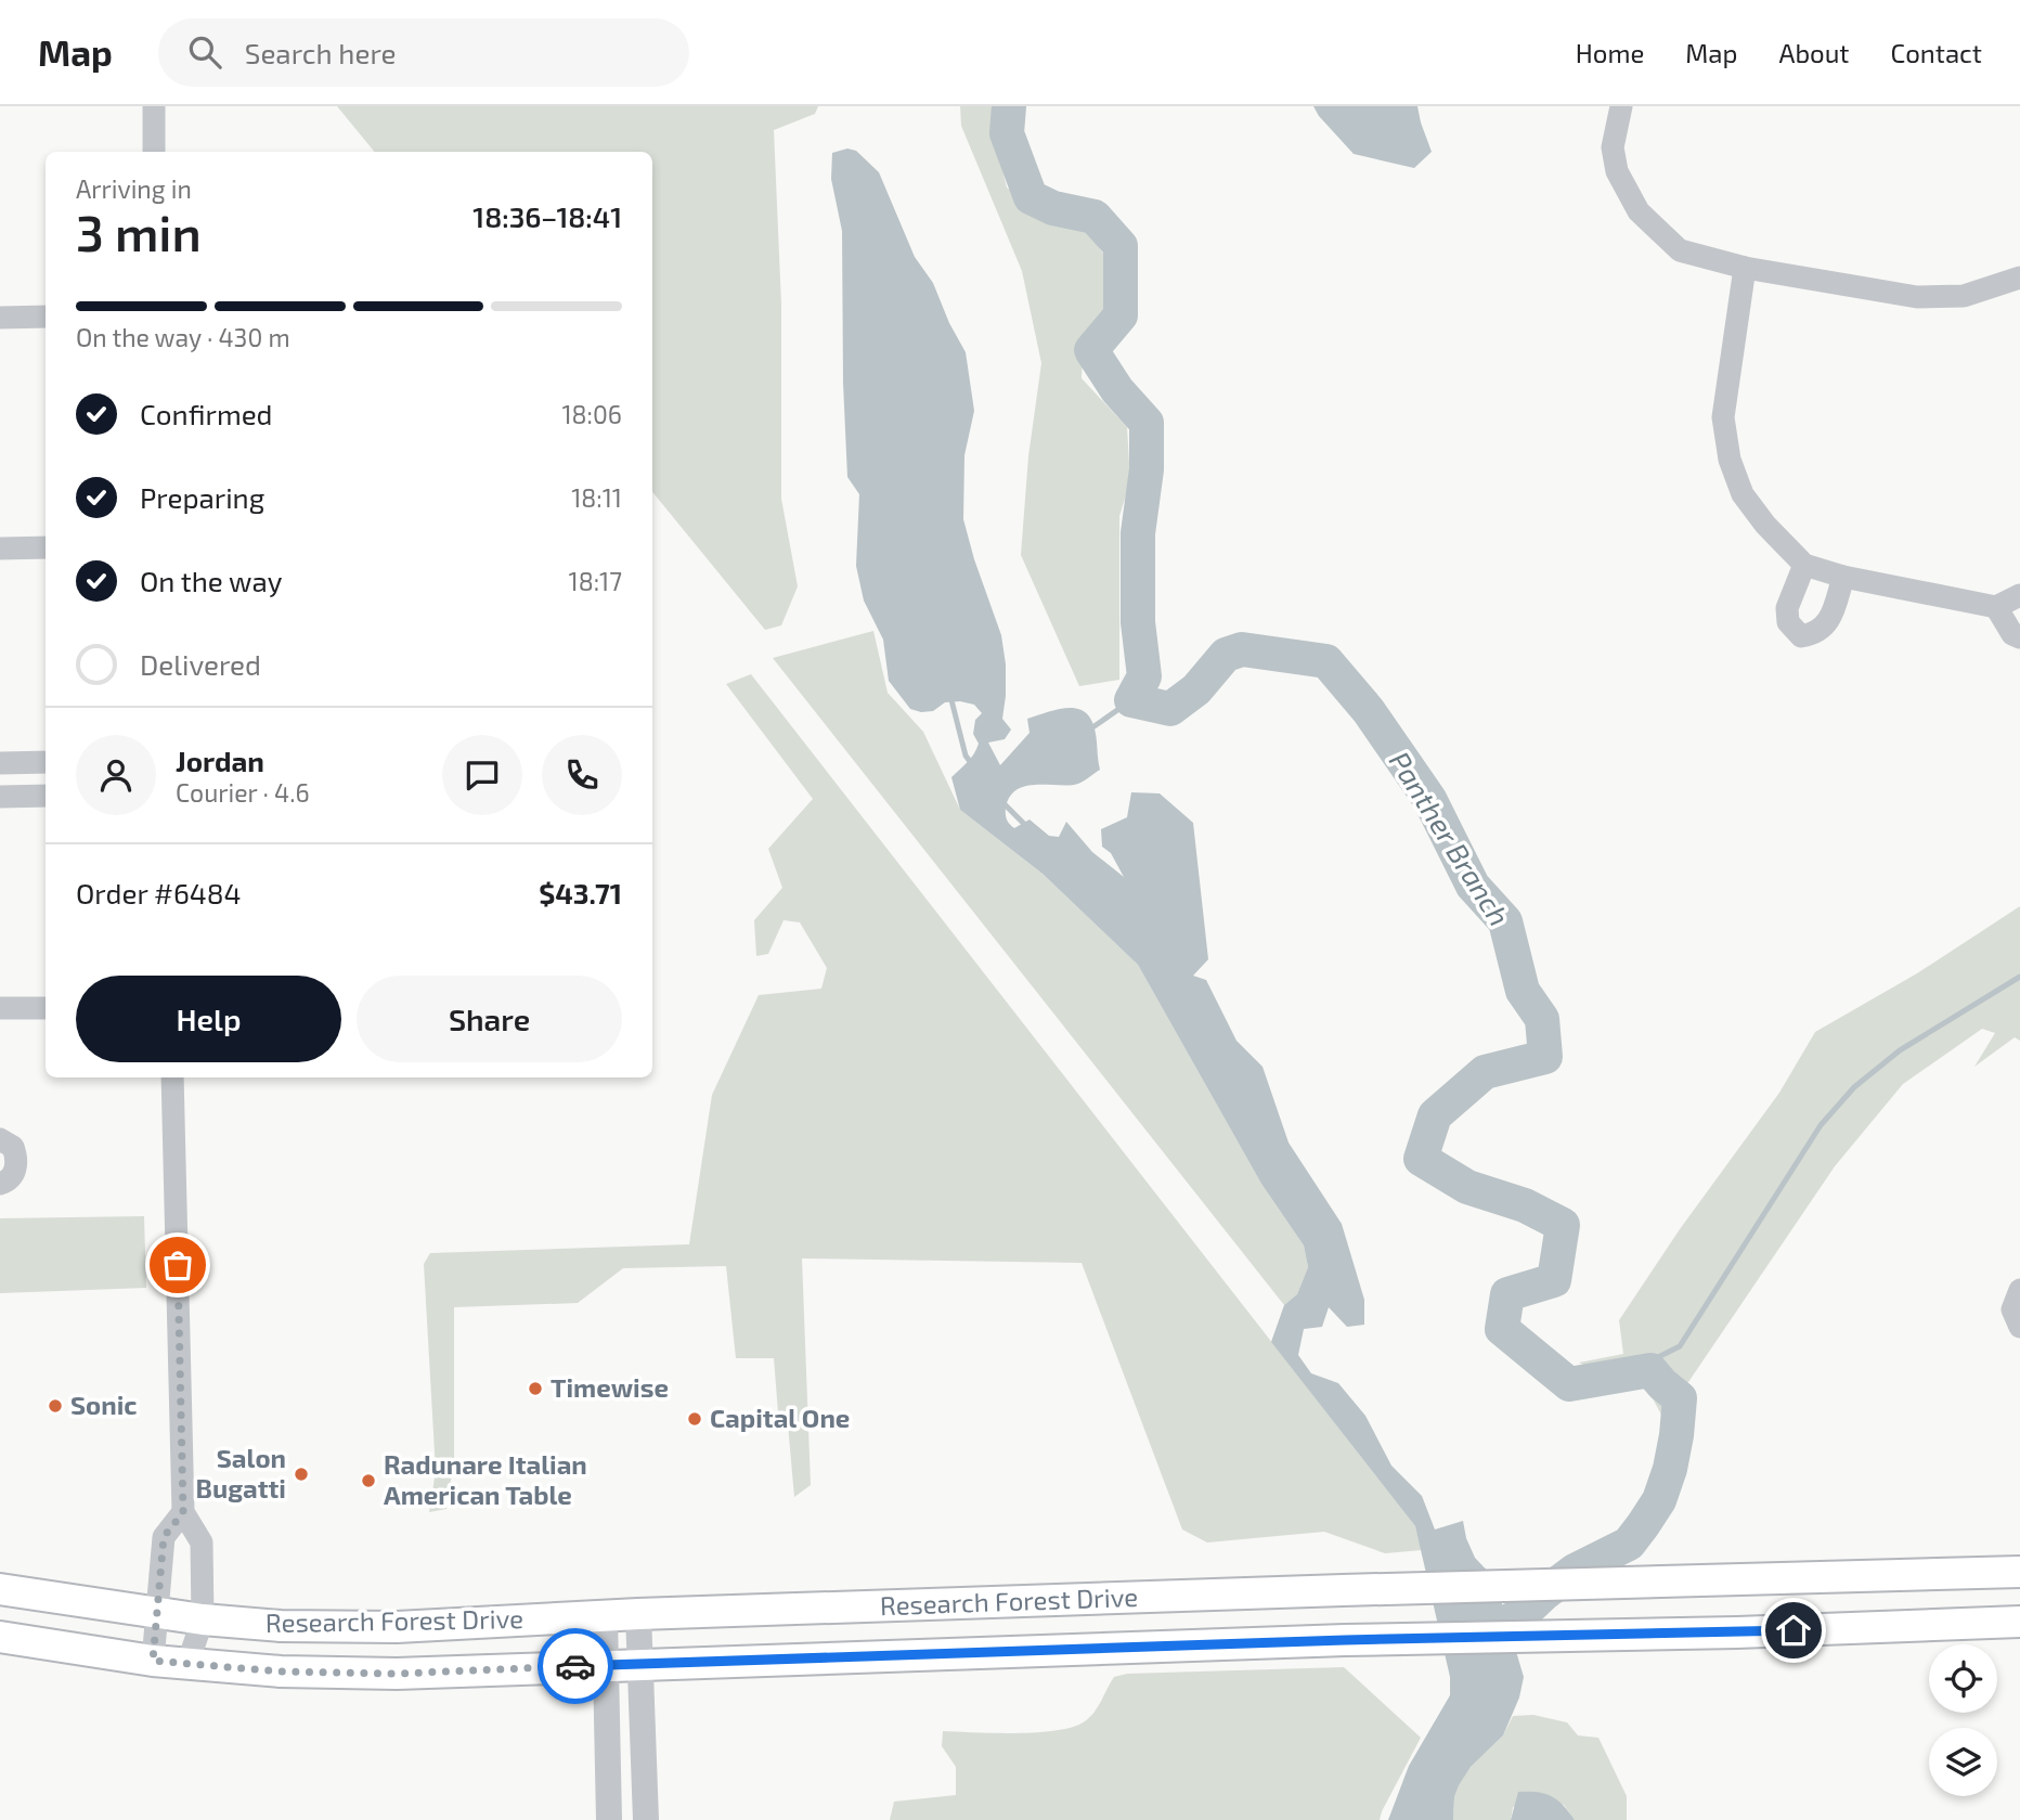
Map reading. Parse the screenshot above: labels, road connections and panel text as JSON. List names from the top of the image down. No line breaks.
{"streets":{"main road":["Research Forest Drive"]},"water":["Panther Branch"],"places":["Timewise","Sonic","Capital One","Salon Bugatti","Radunare Italian American Table"],"page":{"header":"Map","search":"Search here","nav":["Home","Map","About","Contact"],"heading":["3 min","Arriving in","18:36–18:41"],"panel":["Jordan","Courier · 4.6","Order #6484","$43.71"],"bar":"On the way · 430 m","list":[["Confirmed","18:06"],["Preparing","18:11"],["On the way","18:17"],"Delivered"],"buttons":["Help","Share"]}}
